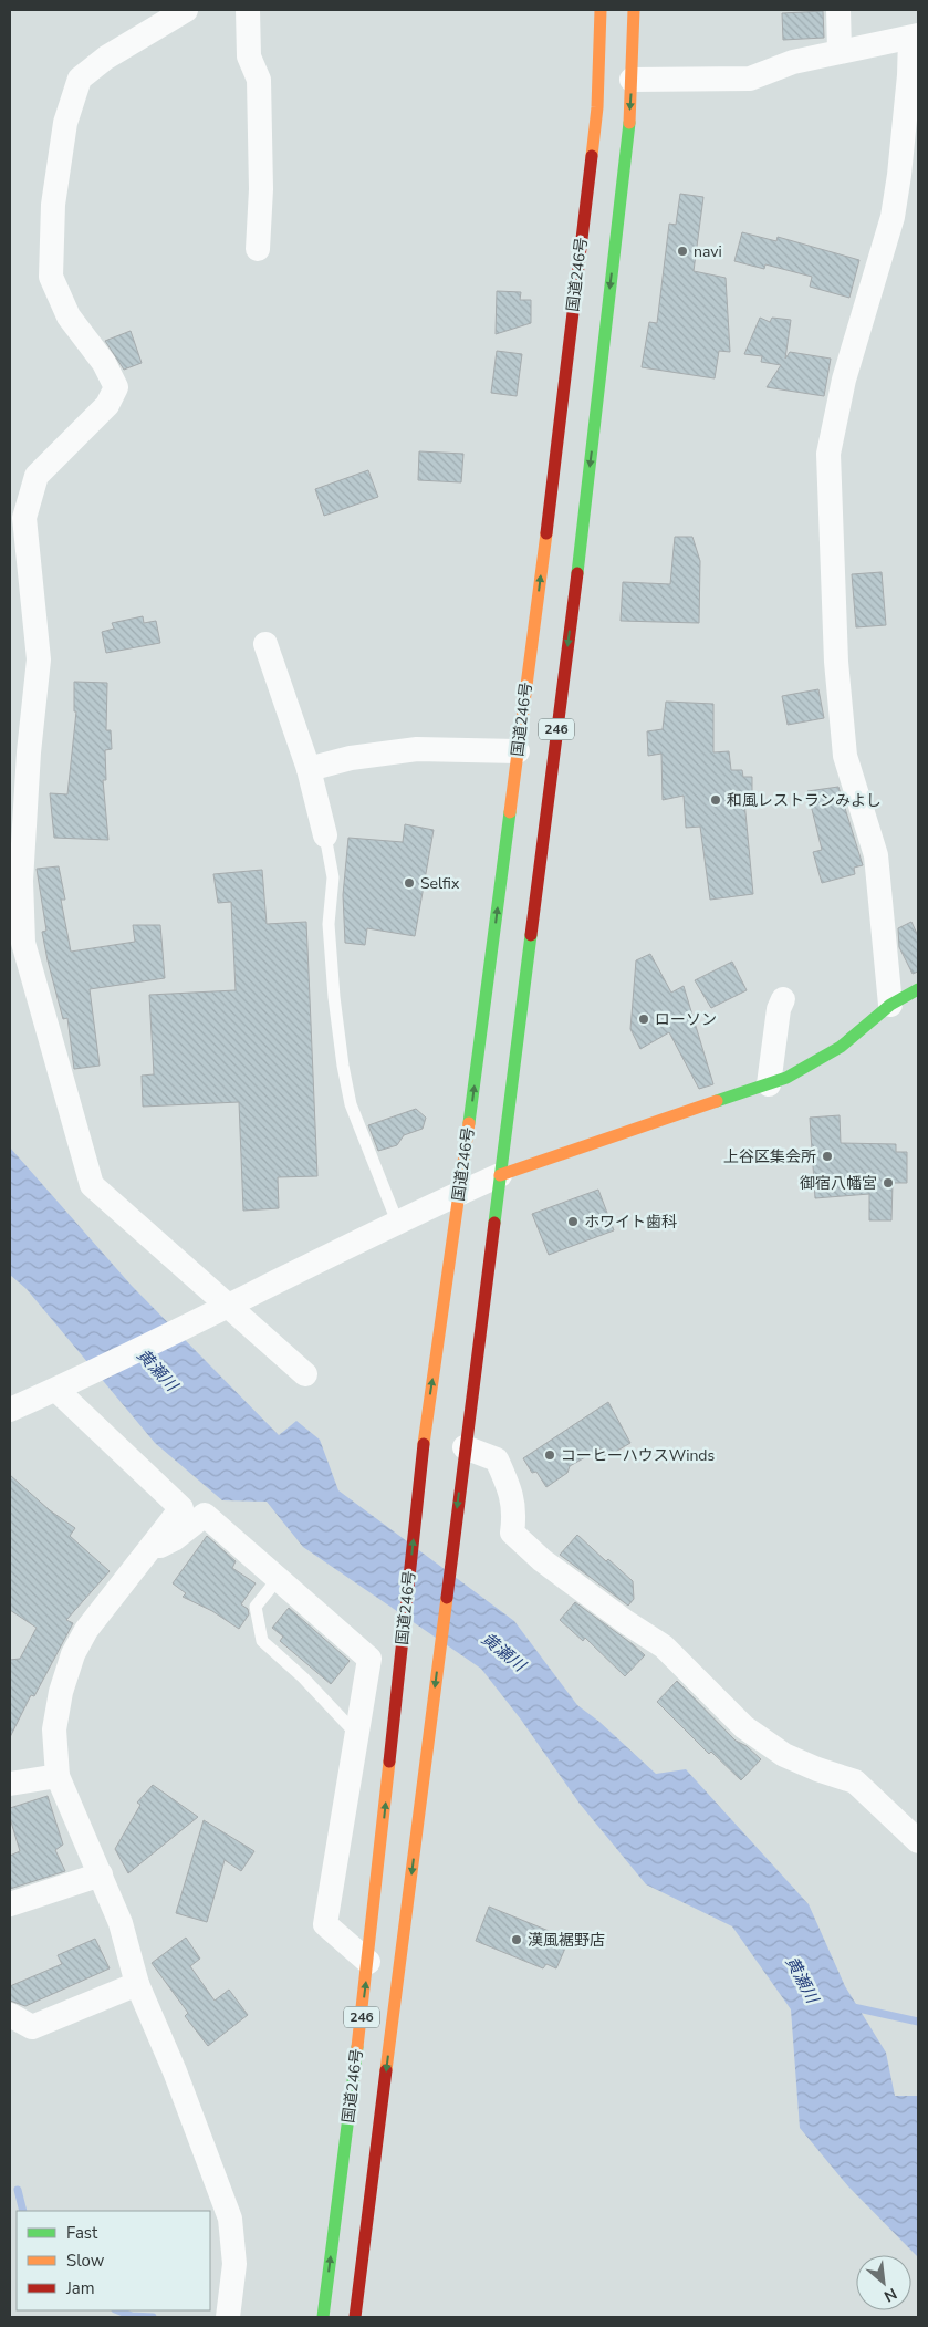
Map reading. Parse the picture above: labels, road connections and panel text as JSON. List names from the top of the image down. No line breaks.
{"streets":{"main road":["国道246号","246"]},"water":["黄瀬川"],"places":["navi","和風レストランみよし","Selfix","ローソン","上谷区集会所","御宿八幡宮","ホワイト歯科","コーヒーハウスWinds","漢風裾野店"],"legend":["Fast","Slow","Jam"],"north":"bottom right"}
